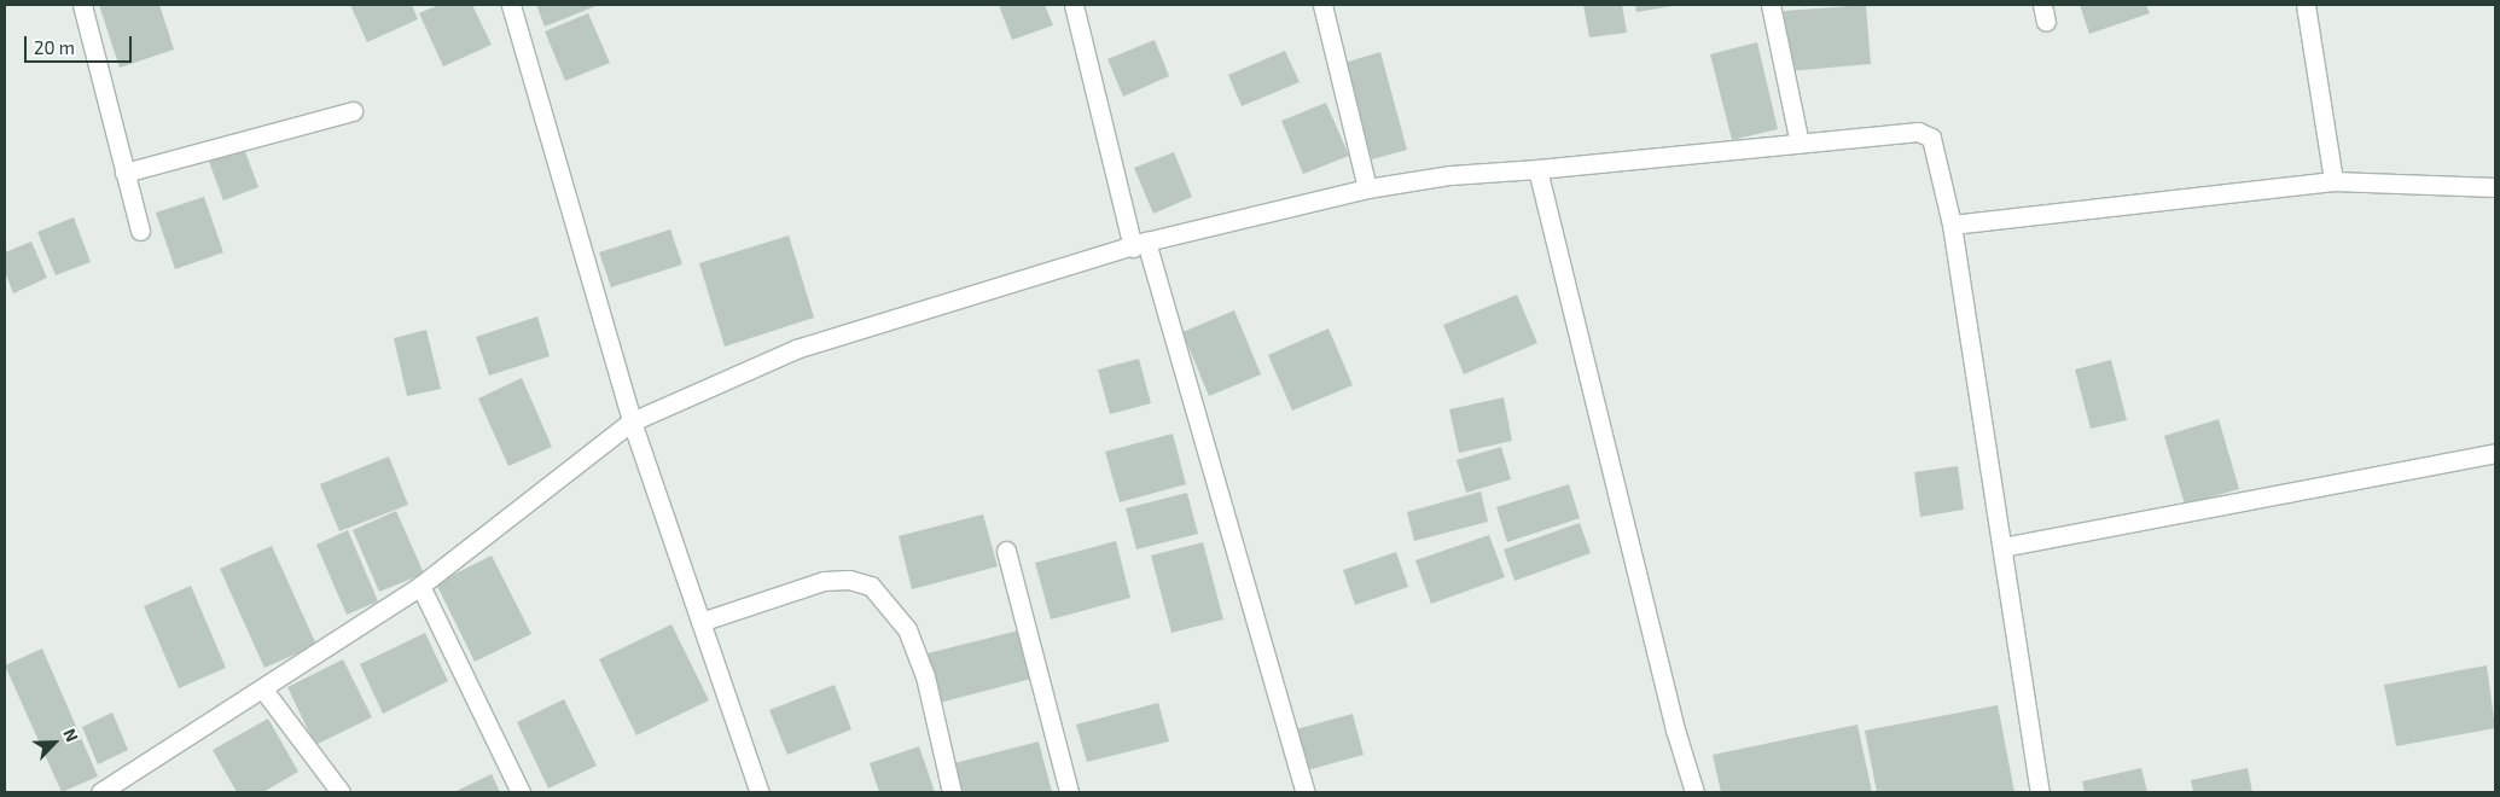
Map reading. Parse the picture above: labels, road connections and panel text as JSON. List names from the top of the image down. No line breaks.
{"scale_bar":"20 m","north":"top right"}
